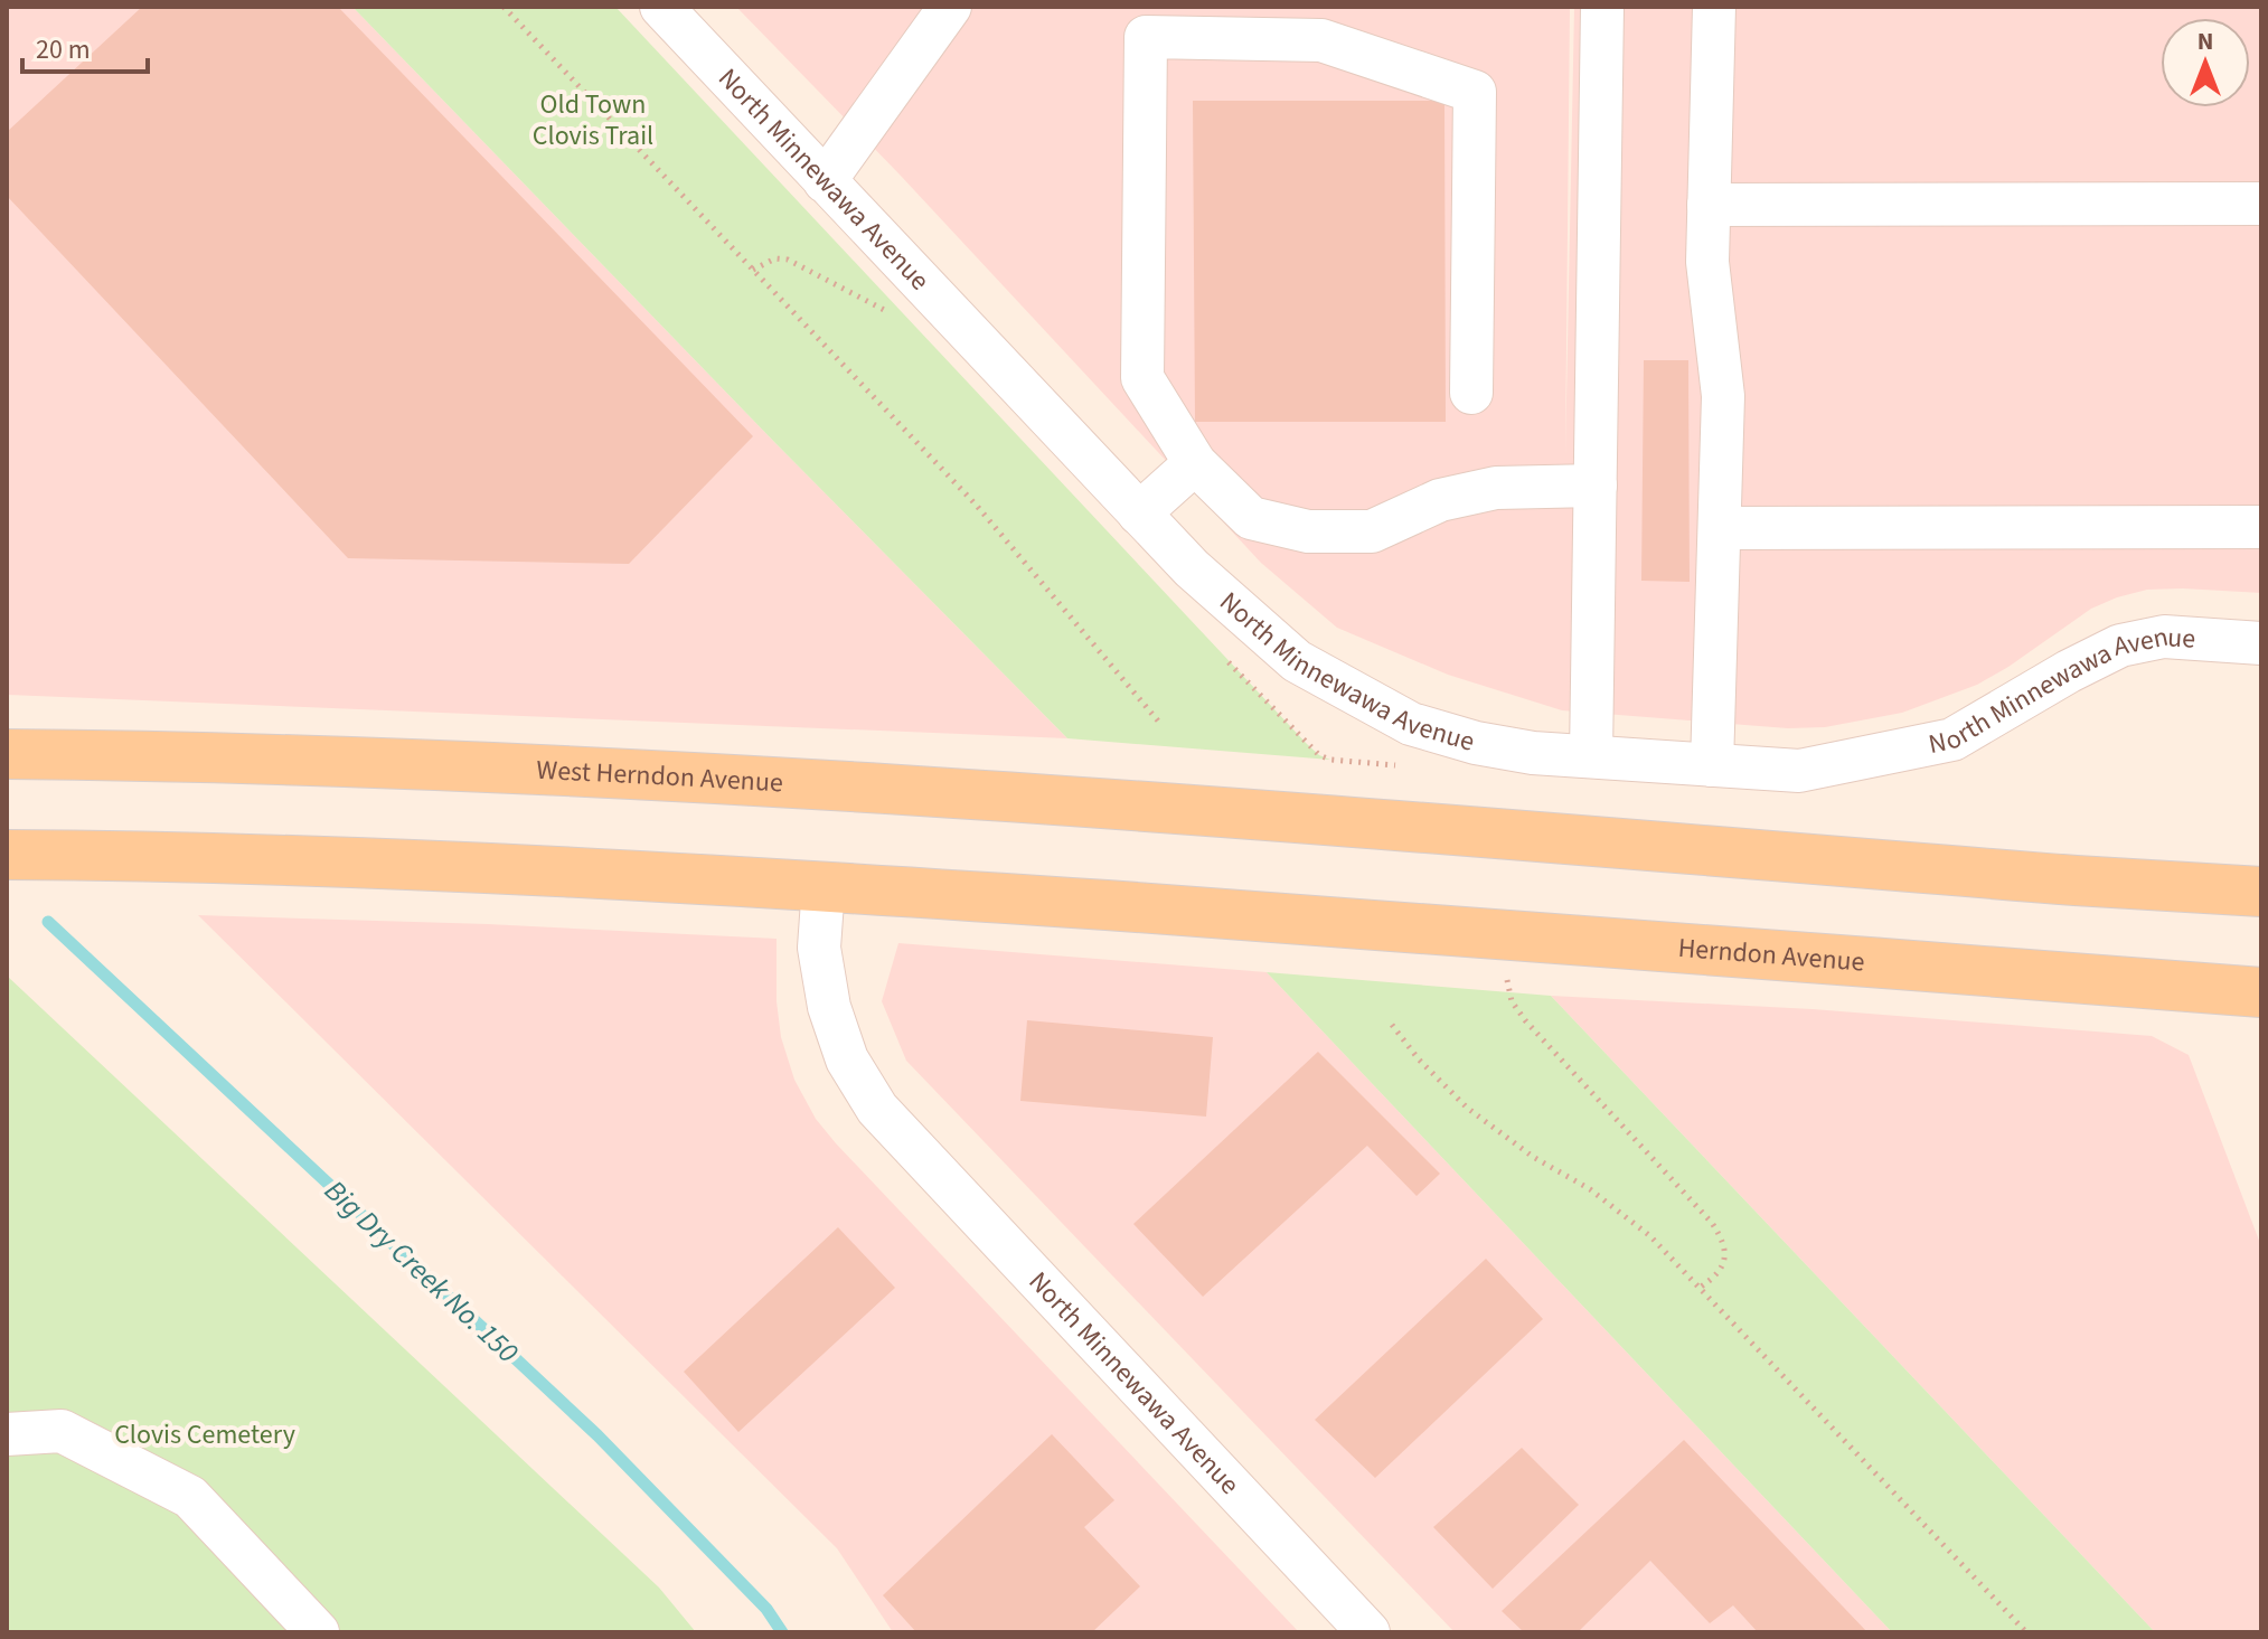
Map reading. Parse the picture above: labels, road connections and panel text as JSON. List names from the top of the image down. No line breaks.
{"streets":{"main road":["West Herndon Avenue","Herndon Avenue"],"street":["North Minnewawa Avenue"]},"crossings":[["North Minnewawa Avenue","Herndon Avenue"]],"water":["Big Dry Creek No. 150"],"parks":["Old Town Clovis Trail","Clovis Cemetery"],"scale_bar":"20 m","north":"top"}
